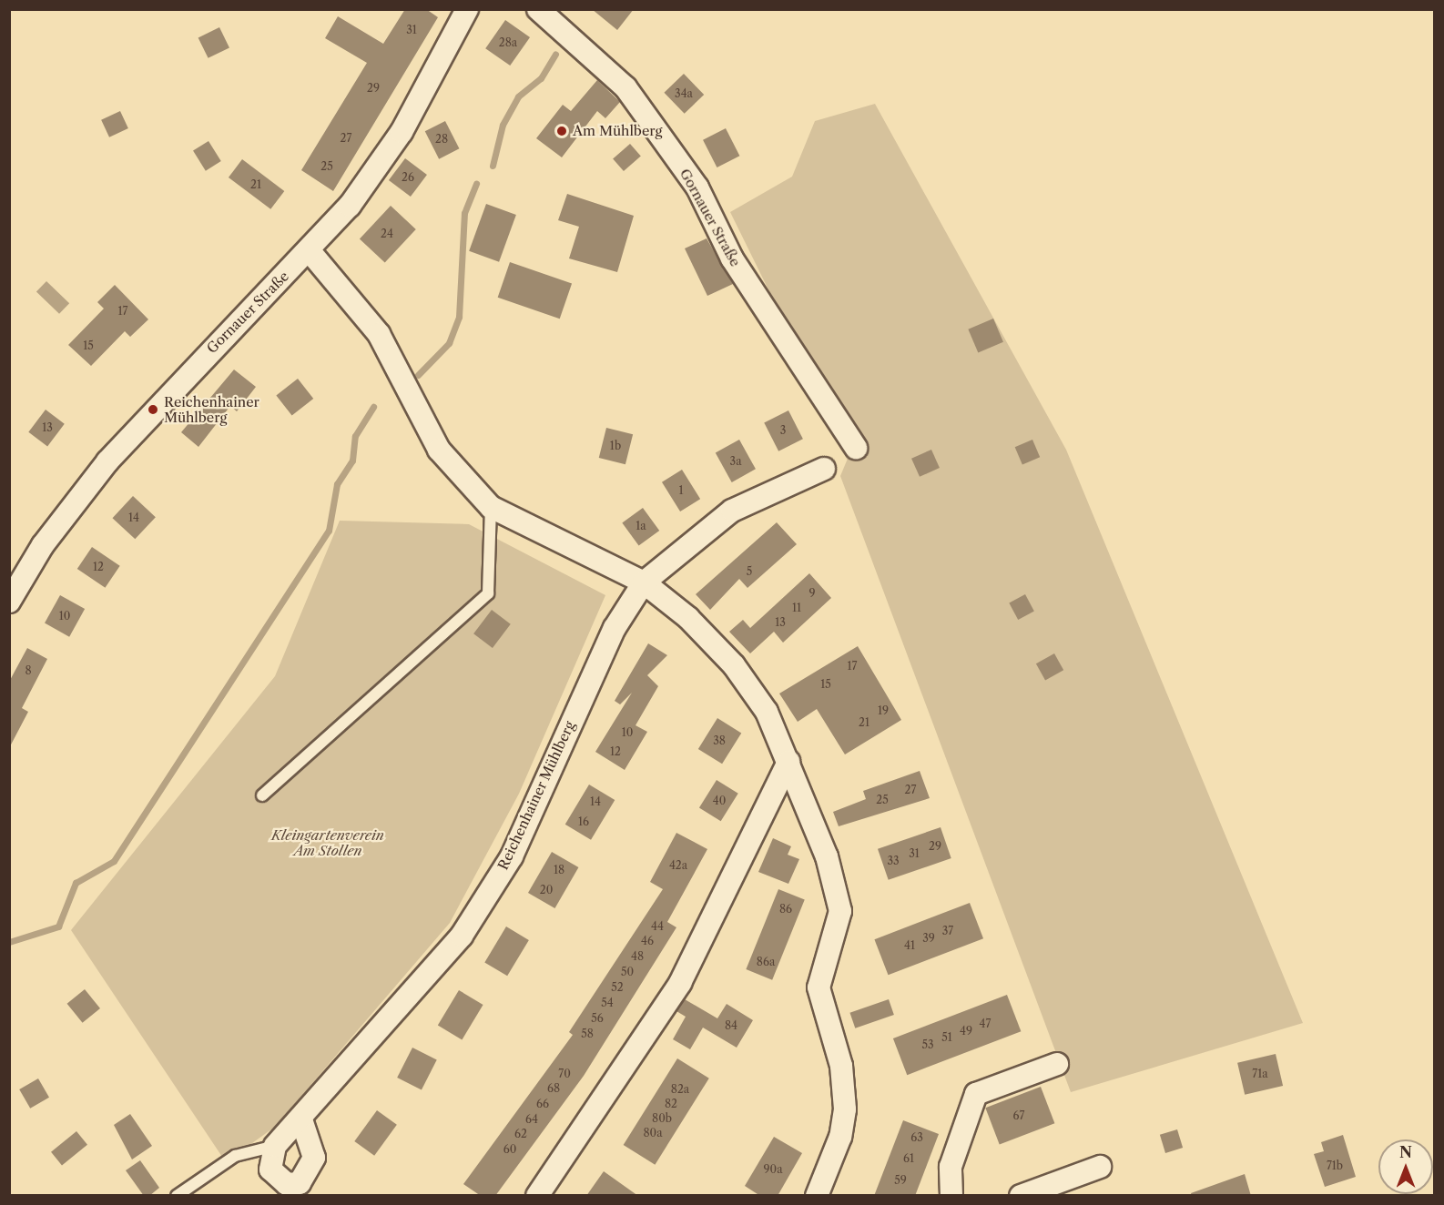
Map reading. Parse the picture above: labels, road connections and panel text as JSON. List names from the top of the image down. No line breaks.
{"streets":{"street":["Gornauer Straße","Reichenhainer Mühlberg"]},"parks":["Kleingartenverein Am Stollen"],"places":["Am Mühlberg","Reichenhainer Mühlberg"],"house_numbers":["31","28a","29","34a","27","28","25","26","21","24","17","15","13","3","1b","3a","1","14","1a","12","5","9","11","10","13","17","8","15","19","21","10","38","12","27","25","40","14","16","29","31","33","42a","18","20","86","44","37","39","46","41","48","86a","50","52","54","56","47","84","49","58","51","53","70","71a","68","82a","66","82","67","80b","64","80a","62","63","60","61","71b","90a","59"],"north":"top"}
